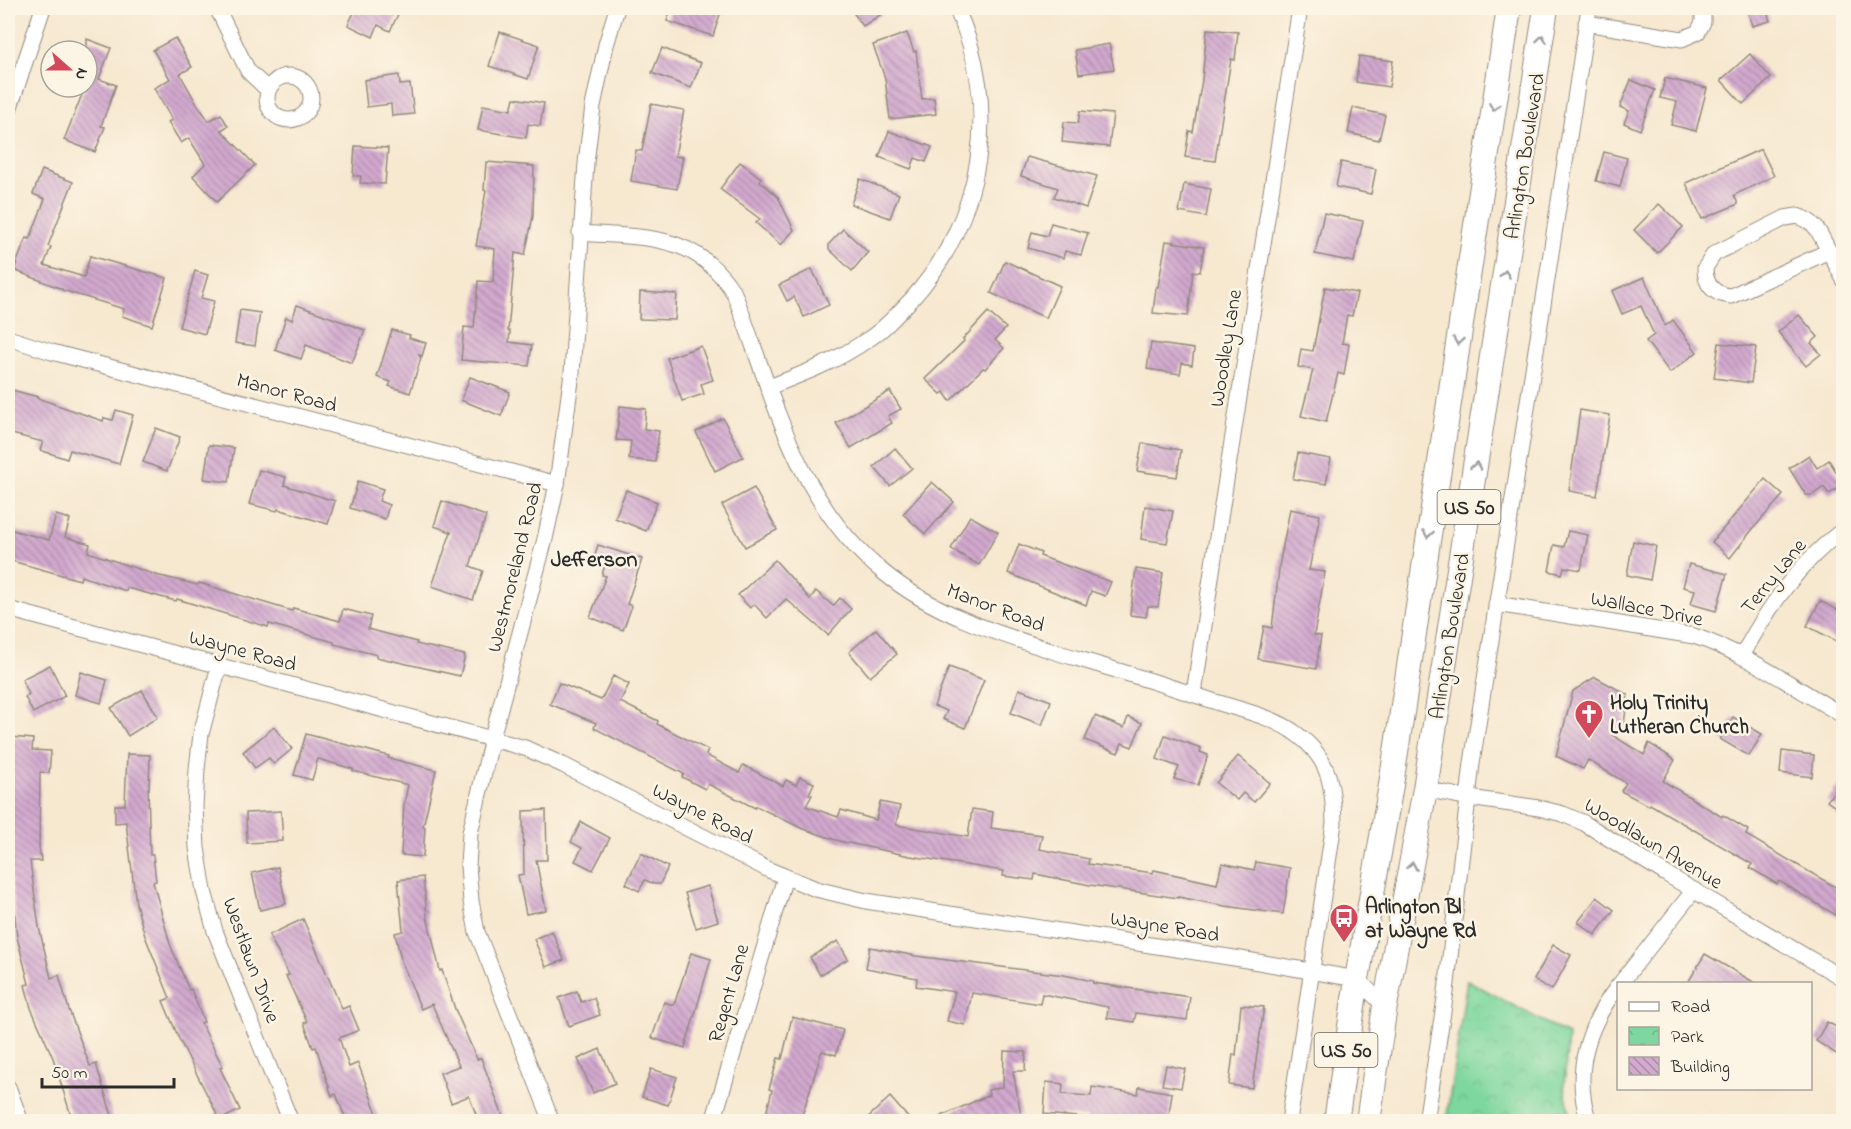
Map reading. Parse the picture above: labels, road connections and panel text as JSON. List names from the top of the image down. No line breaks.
{"streets":{"highway":["Arlington Boulevard","US 50"],"street":["Woodley Lane","Manor Road","Westmoreland Road","Terry Lane","Wallace Drive","Wayne Road","Woodlawn Avenue","Westlawn Drive","Regent Lane"]},"crossings":[["Arlington Boulevard","Wayne Road"],["Arlington Boulevard","Woodlawn Avenue"],["Woodley Lane","Manor Road"],["Manor Road","Westmoreland Road"],["Manor Road","Wayne Road"],["Westmoreland Road","Wayne Road"],["Terry Lane","Wallace Drive"],["Wayne Road","Westlawn Drive"],["Wayne Road","Regent Lane"]],"districts":["Jefferson"],"places":{"church":["Holy Trinity Lutheran Church"],"bus stop":["Arlington Bl at Wayne Rd"]},"legend":["Road","Park","Building"],"scale_bar":"50 m","north":"right"}
